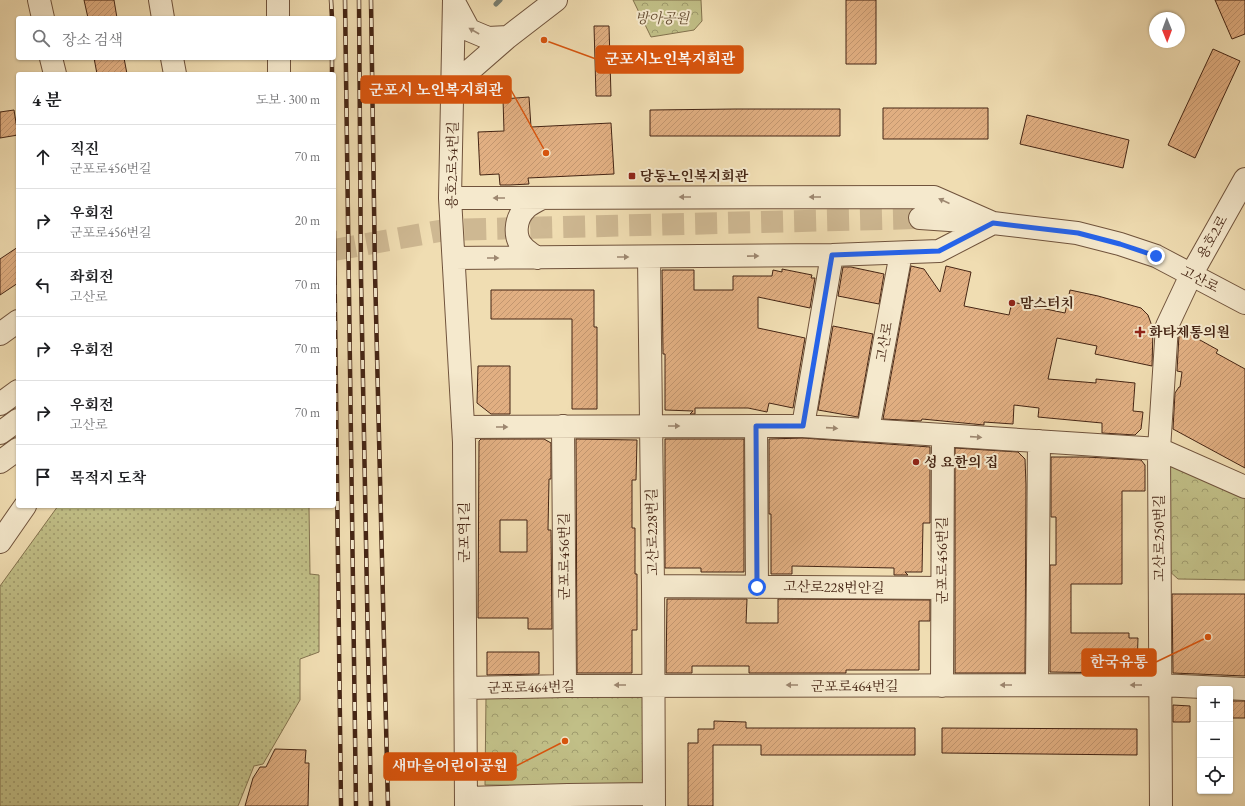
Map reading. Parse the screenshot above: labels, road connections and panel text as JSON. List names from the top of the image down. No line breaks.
{"streets":{"street":["용호2로54번길","용호2로","고산로","군포역1길","고산로228번길","고산로250번길","군포로456번길","고산로228번안길","군포로464번길"]},"crossings":[["용호2로54번길","군포역1길"],["용호2로","고산로"],["용호2로","고산로250번길"],["고산로","고산로250번길"],["군포역1길","군포로464번길"],["고산로228번길","고산로228번안길"],["고산로228번길","군포로464번길"],["고산로250번길","군포로464번길"],["군포로456번길","고산로228번안길"],["군포로456번길","군포로464번길"]],"one_way":["군포로464번길"],"parks":["방아공원"],"places":{"other":["군포시노인복지회관","군포시 노인복지회관","맘스터치","성 요한의 집","한국유통","새마을어린이공원"],"transit":["당동노인복지회관"],"health":["화타제통의원"]},"north":"bottom","page":{"search":"장소 검색","heading":["4 분","도보 · 300 m"],"list":[["직진","군포로456번길","70 m"],["우회전","군포로456번길","20 m"],["좌회전","고산로","70 m"],["우회전","70 m"],["우회전","고산로","70 m"],"목적지 도착"],"map_buttons":["+","−"]}}
